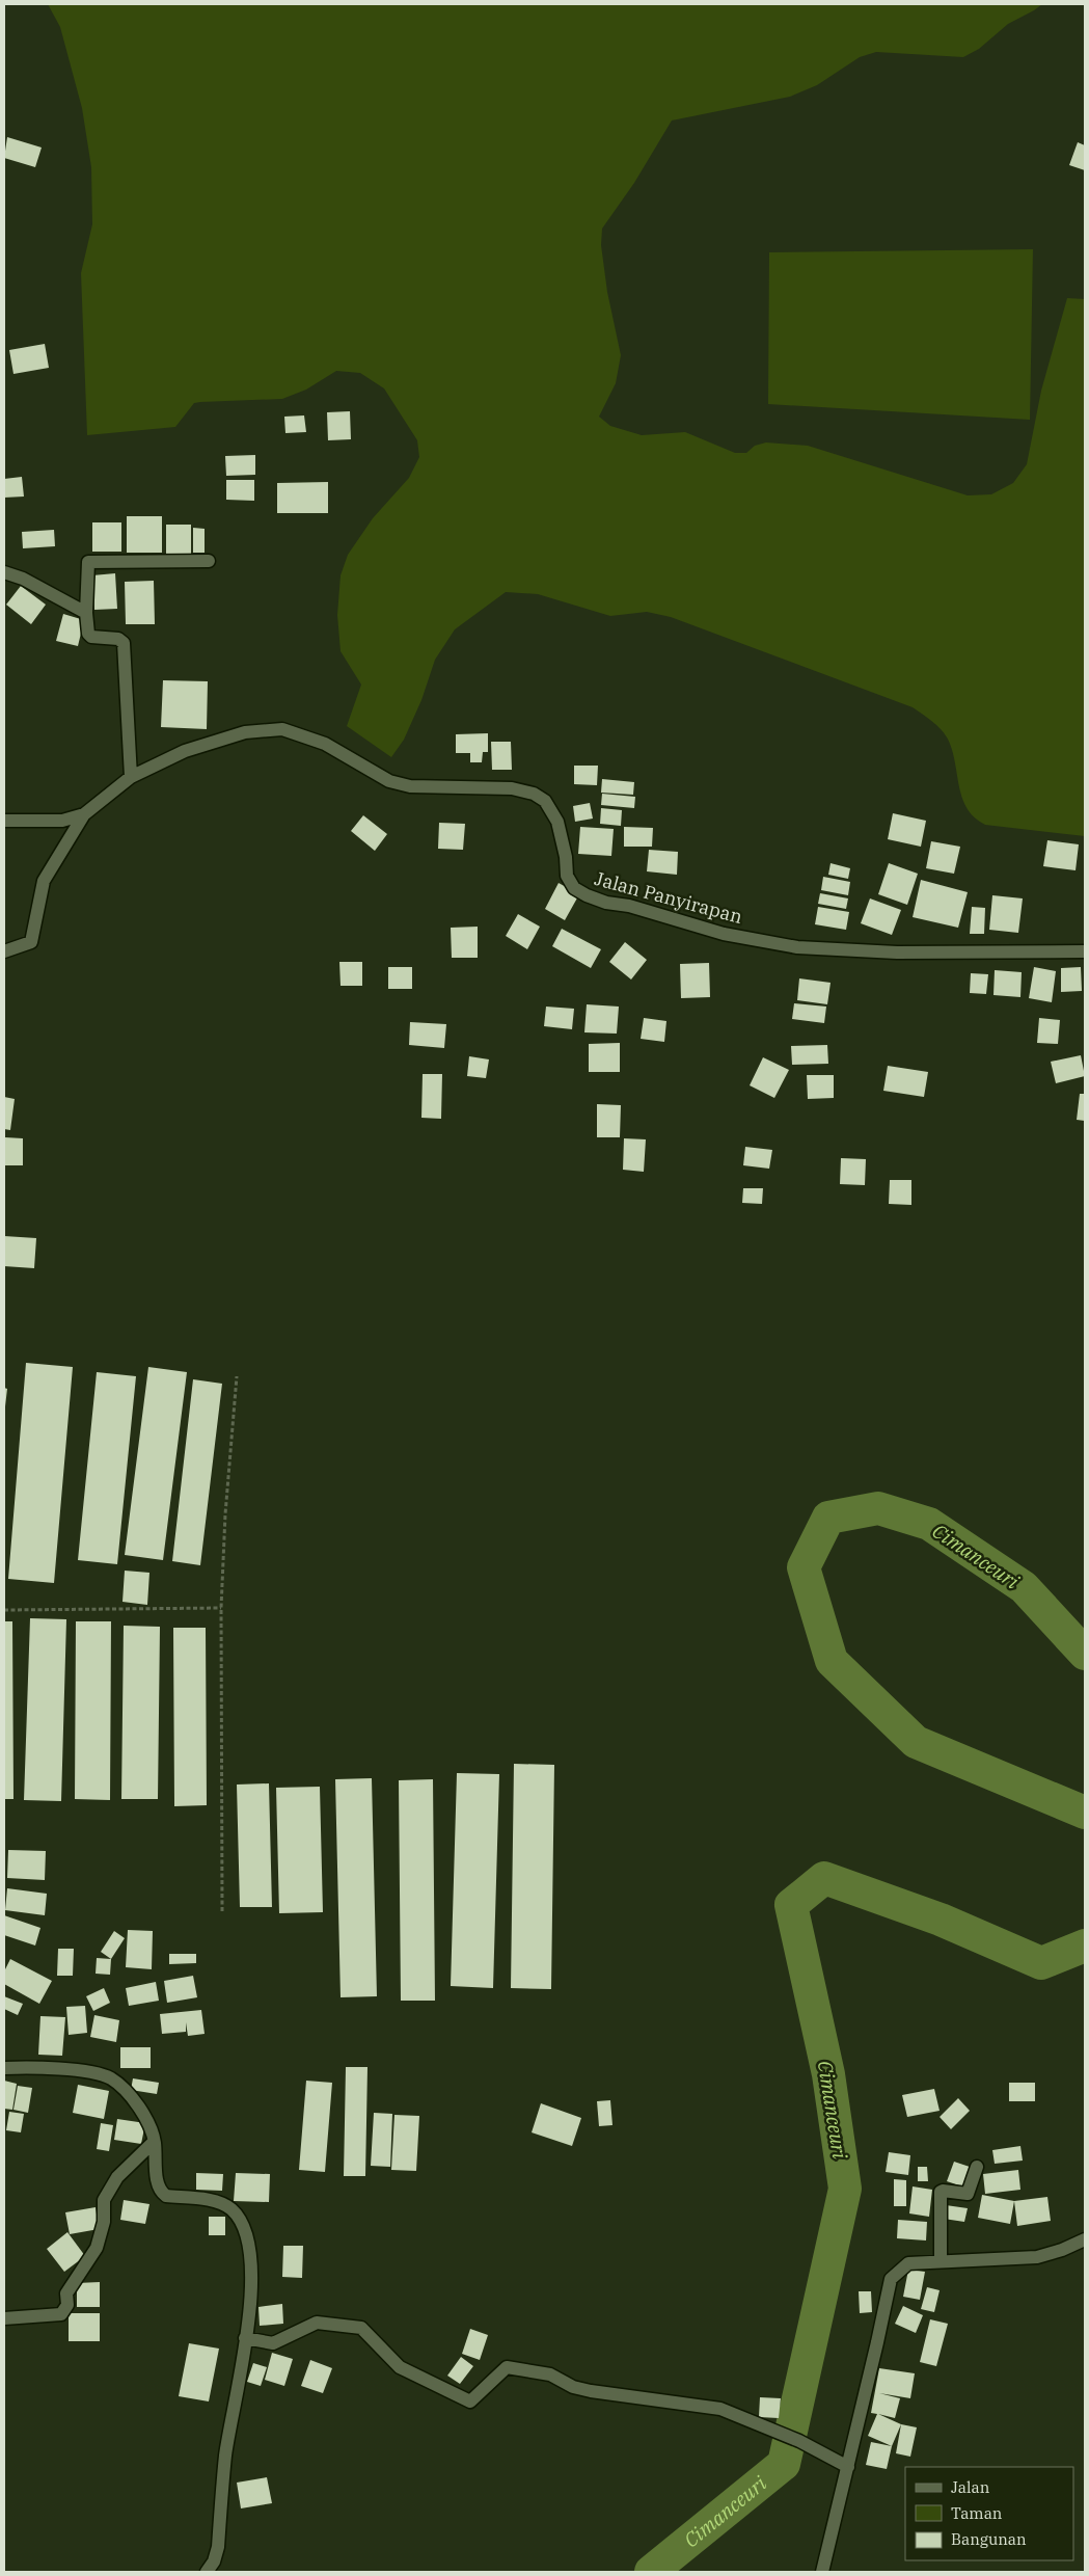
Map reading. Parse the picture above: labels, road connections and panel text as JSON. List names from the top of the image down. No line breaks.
{"streets":{"street":["Jalan Panyirapan"]},"water":["Cimanceuri"],"legend":["Jalan","Taman","Bangunan"]}
